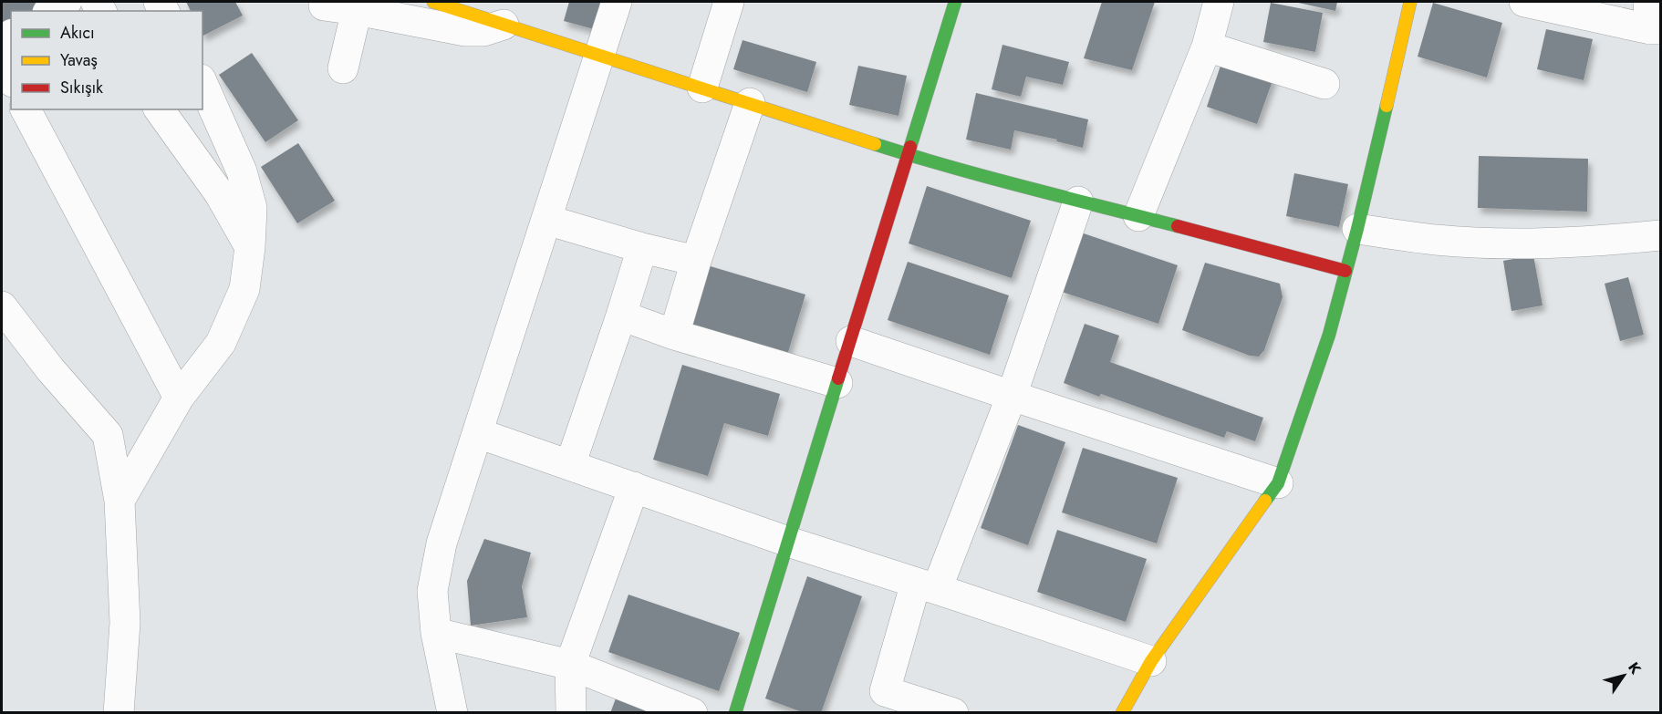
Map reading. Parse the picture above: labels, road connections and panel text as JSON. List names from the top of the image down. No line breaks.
{"legend":["Akıcı","Yavaş","Sıkışık"],"north":"top right"}
